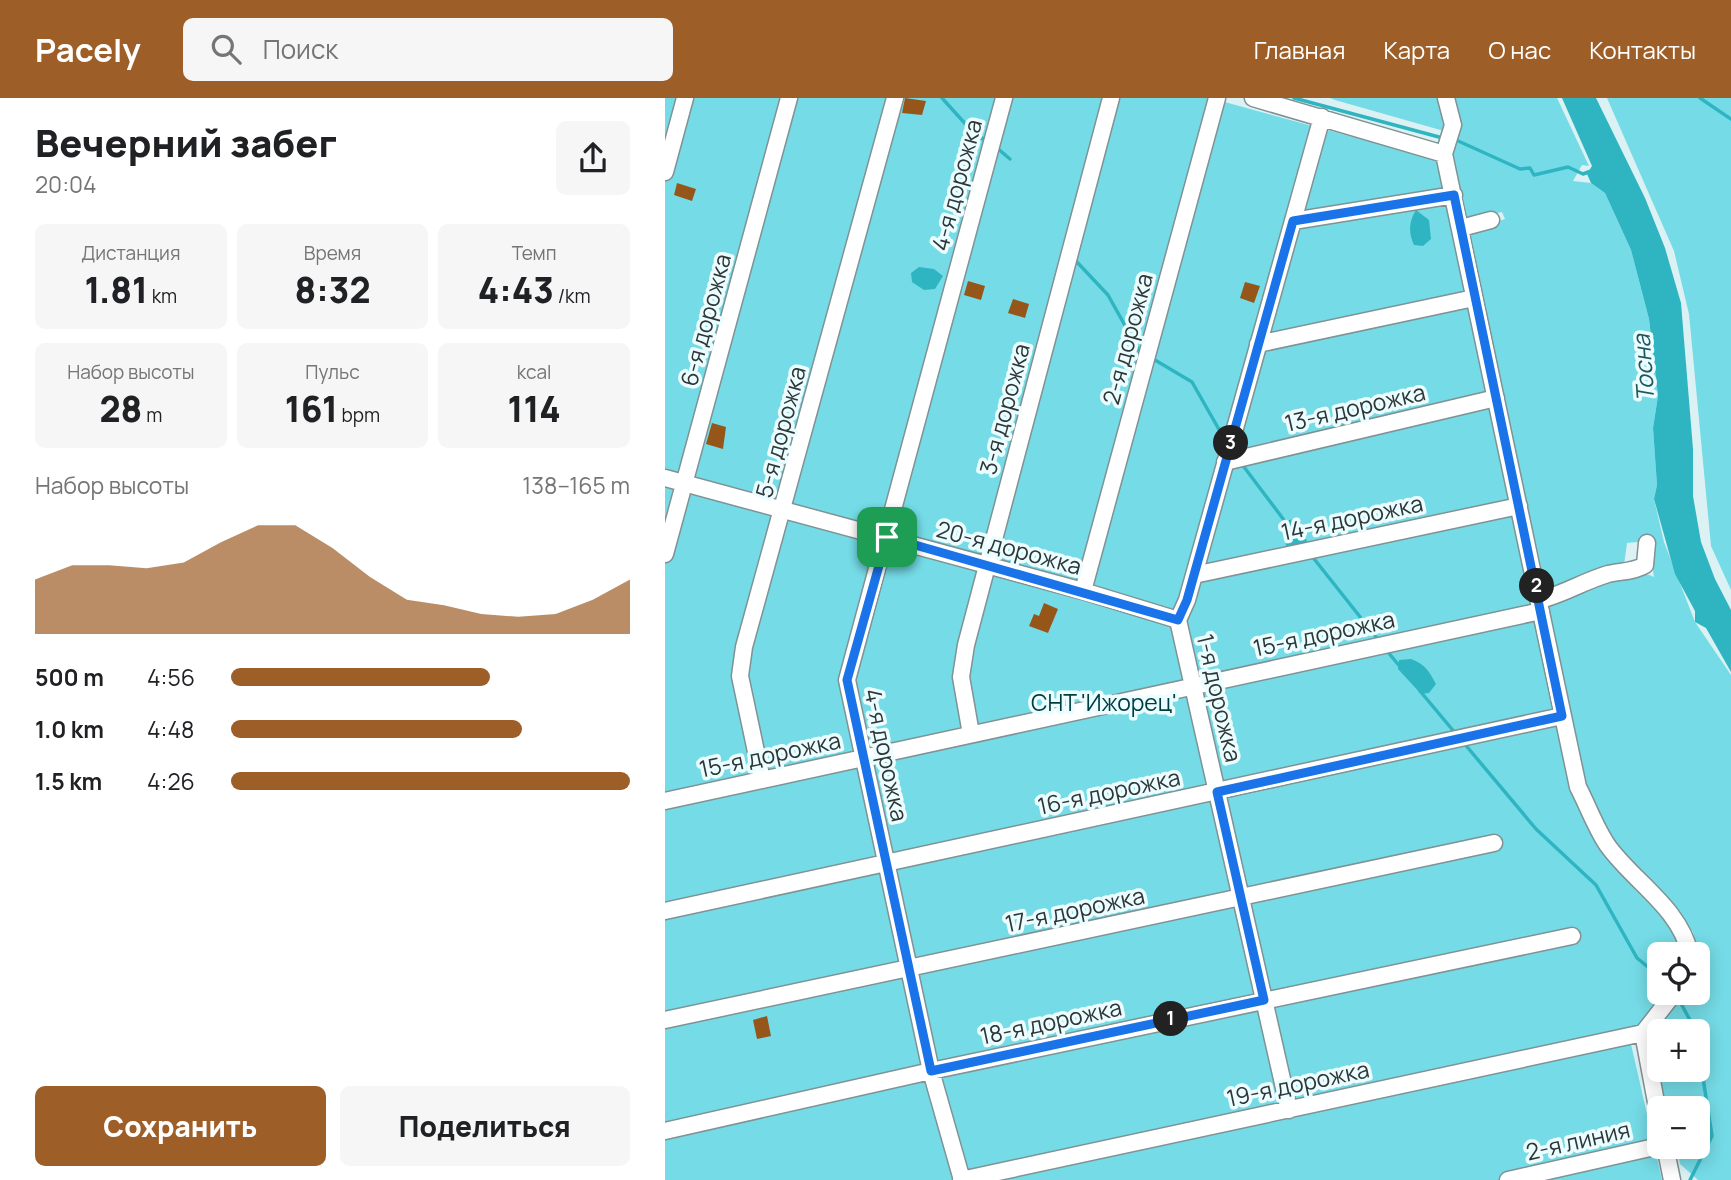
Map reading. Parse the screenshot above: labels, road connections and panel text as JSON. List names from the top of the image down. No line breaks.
{"streets":{"street":["4-я дорожка","6-я дорожка","2-я дорожка","13-я дорожка","3-я дорожка","5-я дорожка","14-я дорожка","20-я дорожка","15-я дорожка","1-я дорожка","16-я дорожка","17-я дорожка","18-я дорожка","19-я дорожка","2-я линия"]},"crossings":[["4-я дорожка","20-я дорожка"],["4-я дорожка","15-я дорожка"],["4-я дорожка","16-я дорожка"],["4-я дорожка","17-я дорожка"],["4-я дорожка","18-я дорожка"],["4-я дорожка","19-я дорожка"],["6-я дорожка","20-я дорожка"],["2-я дорожка","20-я дорожка"],["13-я дорожка","1-я дорожка"],["3-я дорожка","20-я дорожка"],["3-я дорожка","15-я дорожка"],["5-я дорожка","20-я дорожка"],["5-я дорожка","15-я дорожка"],["14-я дорожка","1-я дорожка"],["20-я дорожка","1-я дорожка"],["15-я дорожка","1-я дорожка"],["1-я дорожка","16-я дорожка"],["1-я дорожка","17-я дорожка"],["1-я дорожка","18-я дорожка"],["1-я дорожка","19-я дорожка"]],"water":["Тосна"],"parks":["СНТ 'Ижорец'"],"page":{"header":"Pacely","search":"Поиск","nav":["Главная","Карта","О нас","Контакты"],"heading":["Вечерний забег","20:04"],"stats":[["Дистанция","1.81 km"],["Время","8:32"],["Темп","4:43 /km"],["Набор высоты","28 m"],["Пульс","161 bpm"],["kcal","114"]],"pins":["3","2","1"],"chart":["Набор высоты","138–165 m"],"list":[{"name":"500 m","note":"4:56"},{"name":"1.0 km","note":"4:48"},{"name":"1.5 km","note":"4:26"}],"map_buttons":["+","−"],"buttons":["Сохранить","Поделиться"]}}
